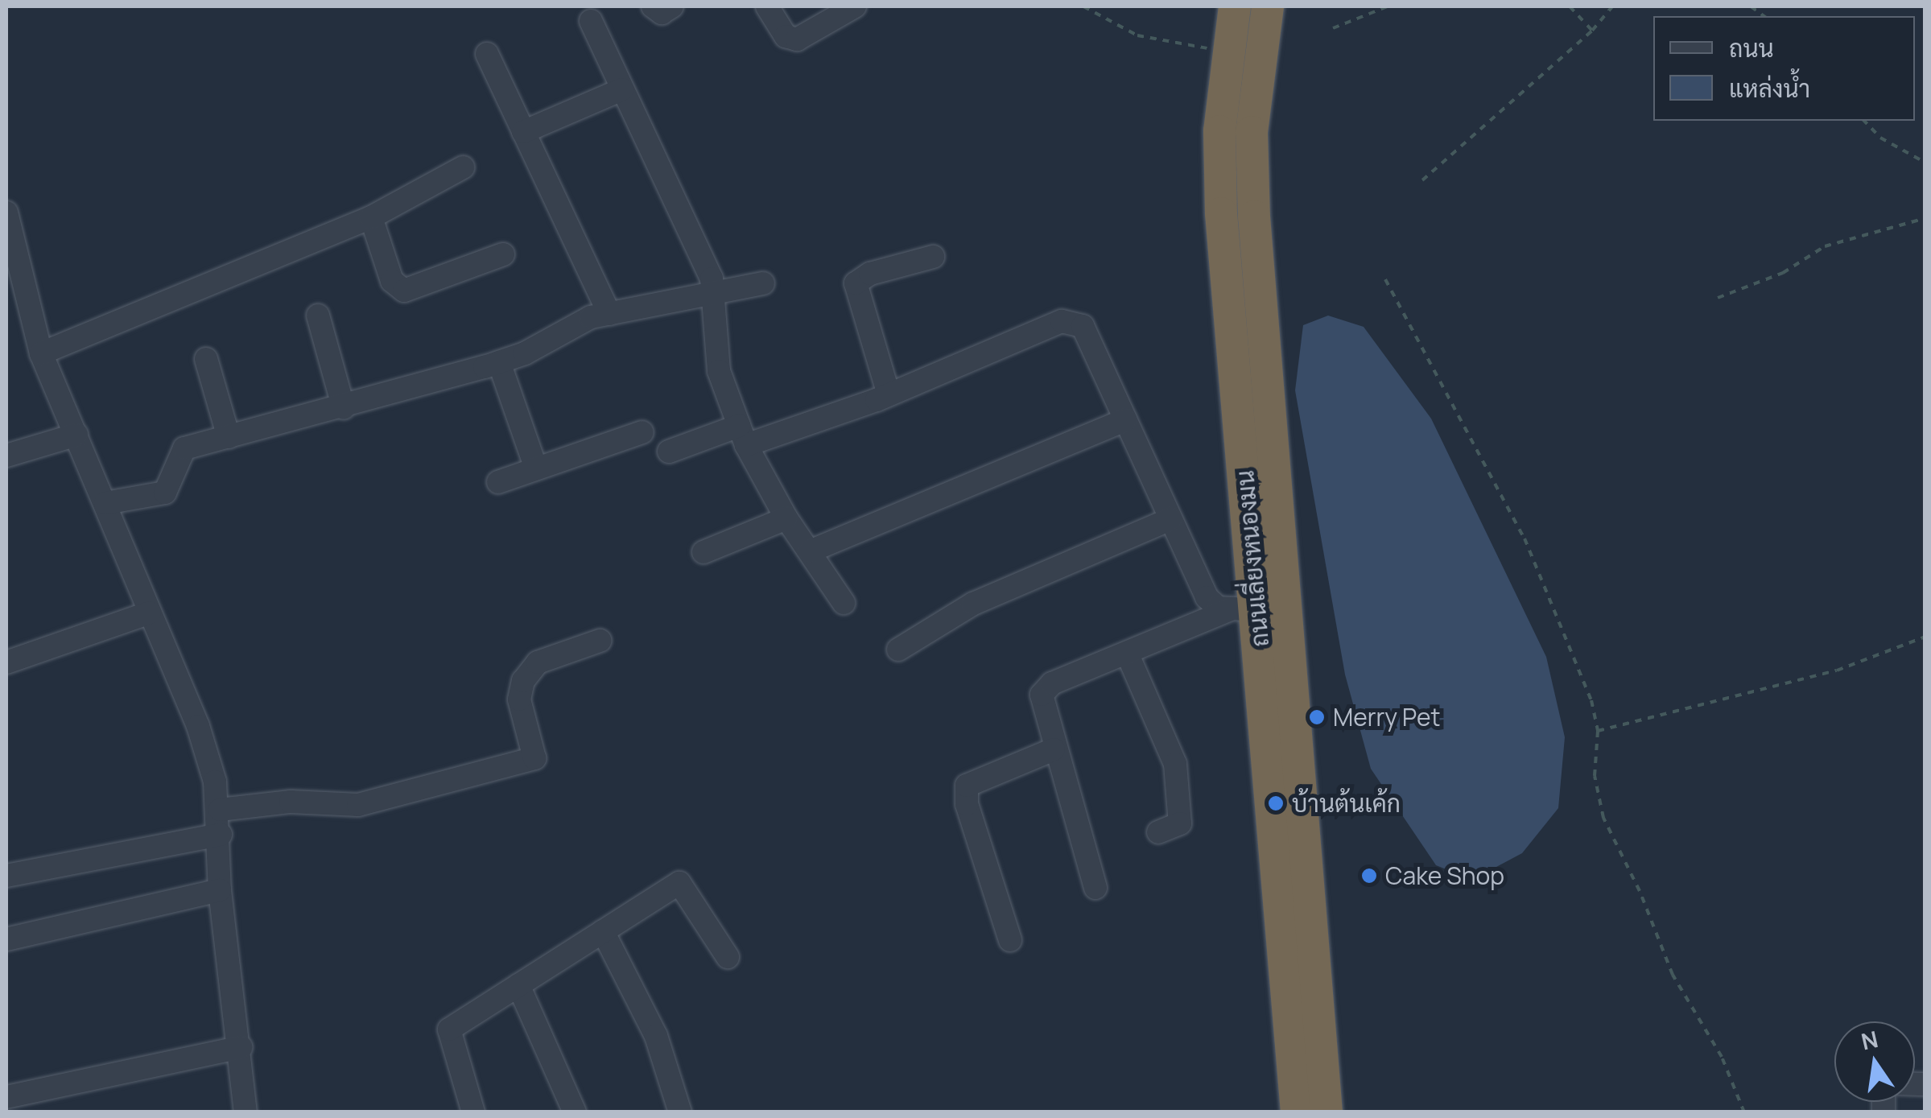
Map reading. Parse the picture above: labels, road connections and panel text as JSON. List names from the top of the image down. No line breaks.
{"streets":{"highway":["ถนนเลี่ยงหนองมน"]},"places":["Merry Pet","บ้านต้นเค้ก","Cake Shop"],"legend":["ถนน","แหล่งน้ำ"],"north":"top"}
